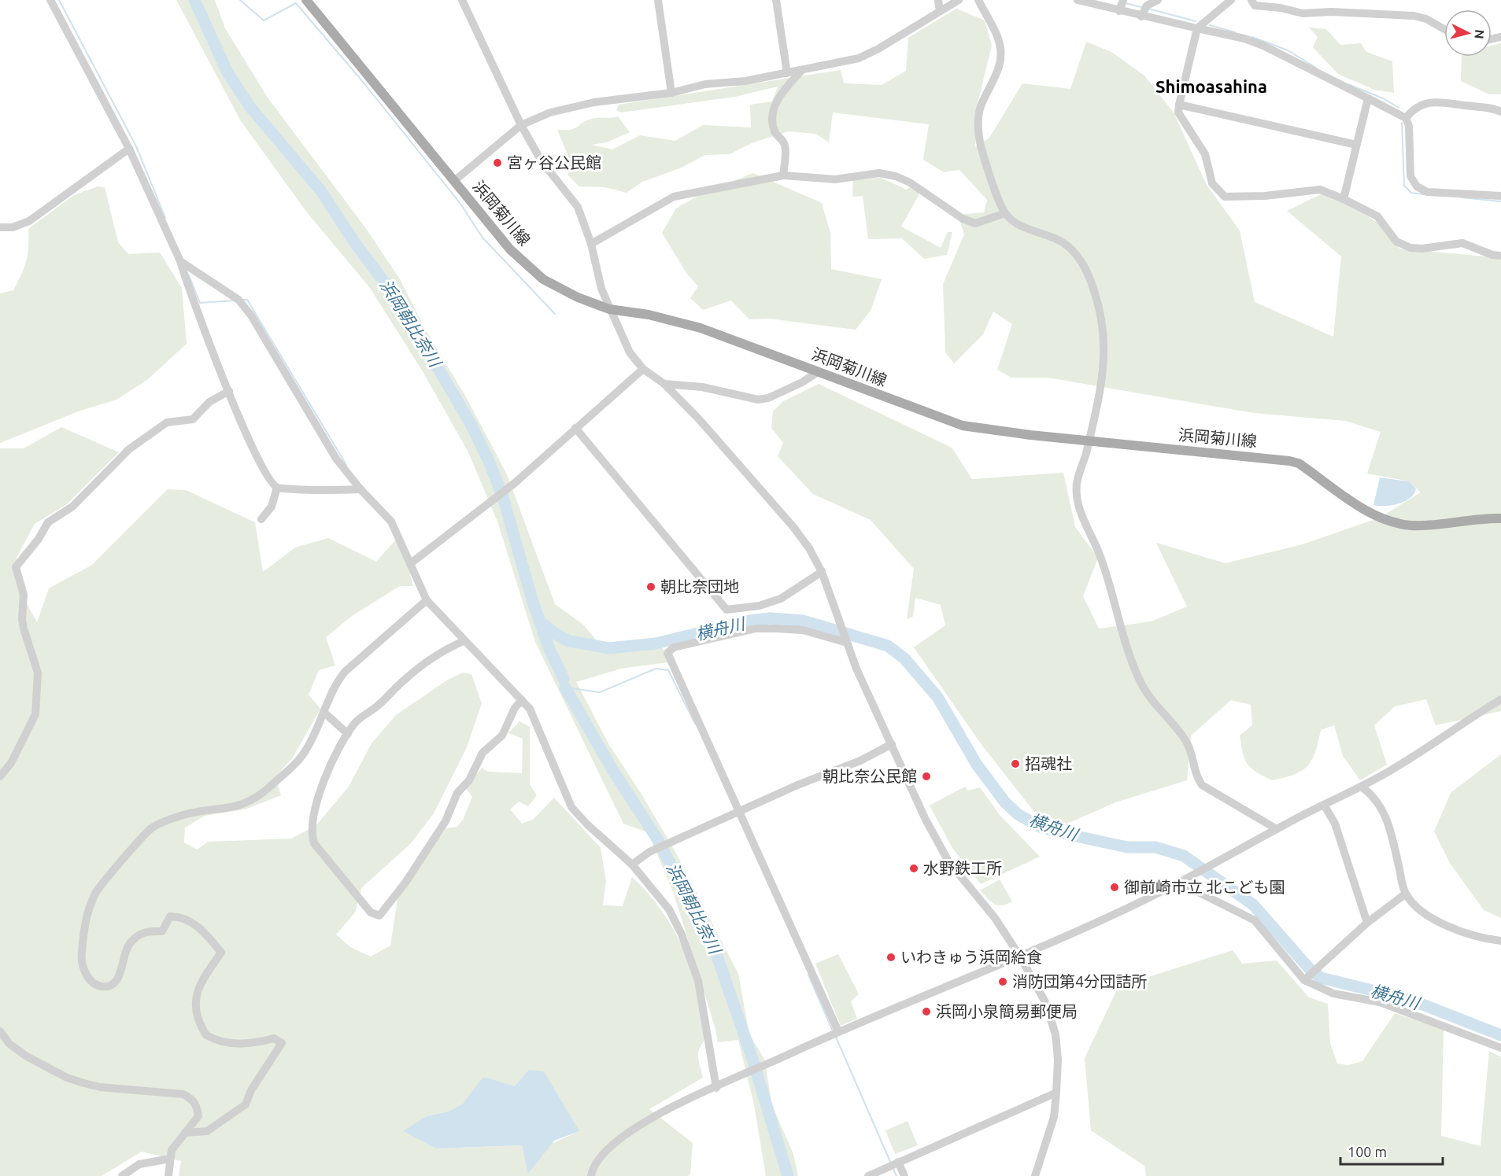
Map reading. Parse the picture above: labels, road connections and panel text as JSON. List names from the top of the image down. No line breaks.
{"streets":{"main road":["浜岡菊川線"]},"districts":["Shimoasahina"],"water":["浜岡朝比奈川","横舟川"],"places":["宮ヶ谷公民館","朝比奈団地","招魂社","朝比奈公民館","水野鉄工所","御前崎市立 北こども園","いわきゅう浜岡給食","消防団第4分団詰所","浜岡小泉簡易郵便局"],"scale_bar":"100 m","north":"right"}
